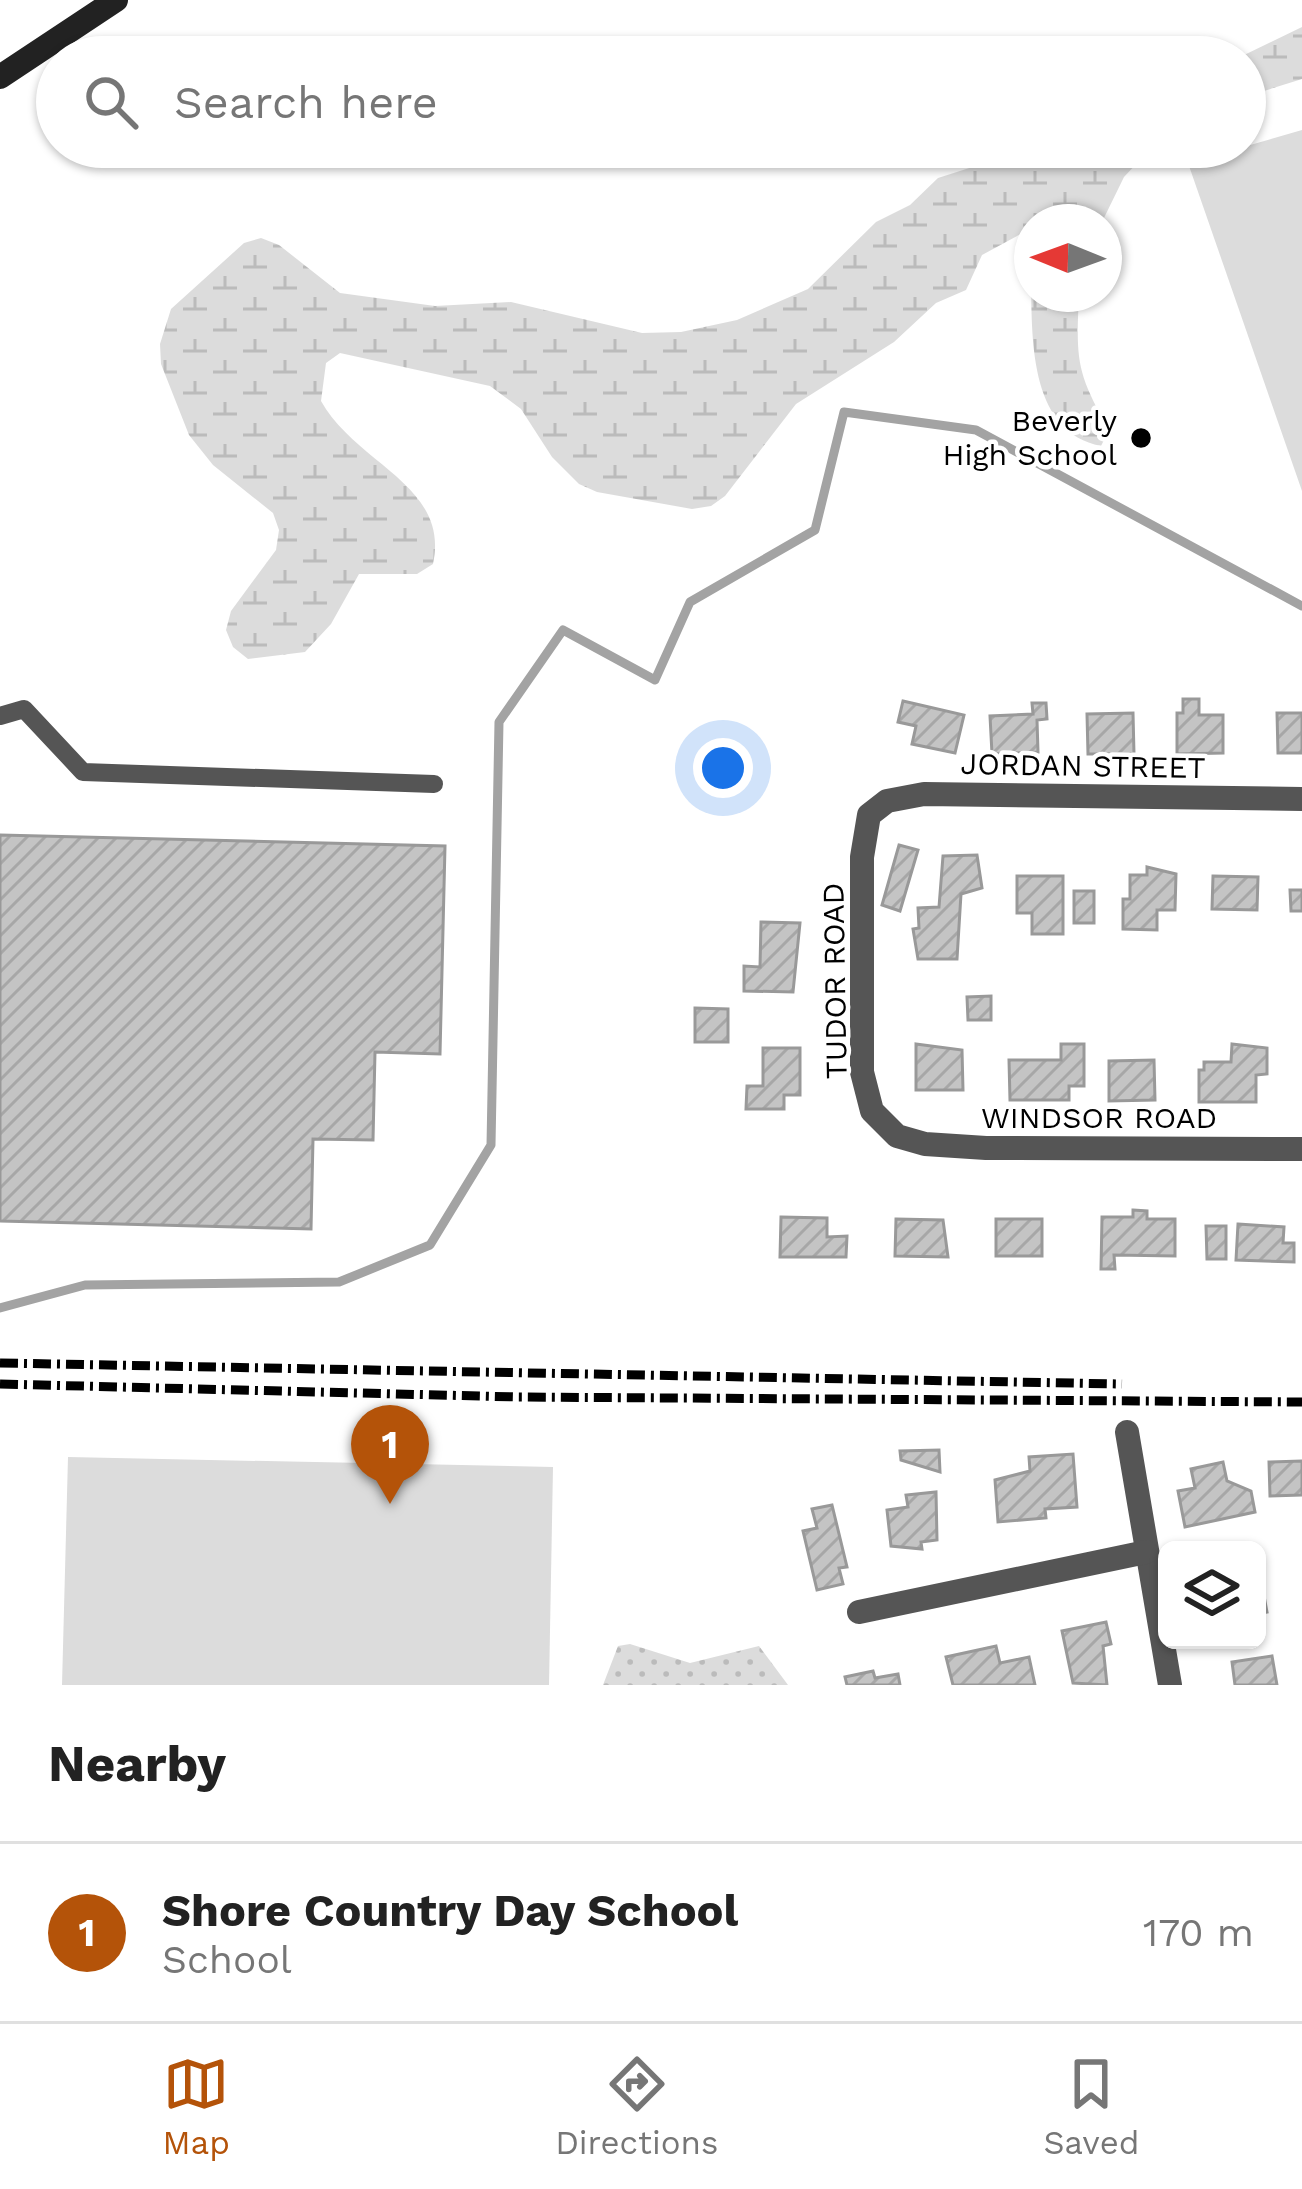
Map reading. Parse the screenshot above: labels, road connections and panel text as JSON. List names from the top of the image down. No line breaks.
{"streets":{"street":["JORDAN STREET","TUDOR ROAD","WINDSOR ROAD"]},"crossings":[["JORDAN STREET","TUDOR ROAD"],["TUDOR ROAD","WINDSOR ROAD"]],"places":["Beverly High School"],"north":"left","page":{"search":"Search here","pins":"1","heading":"Nearby","list":[{"mark":"1","name":"Shore Country Day School","note":"School","value":"170 m"}],"nav":["Map","Directions","Saved"]}}
